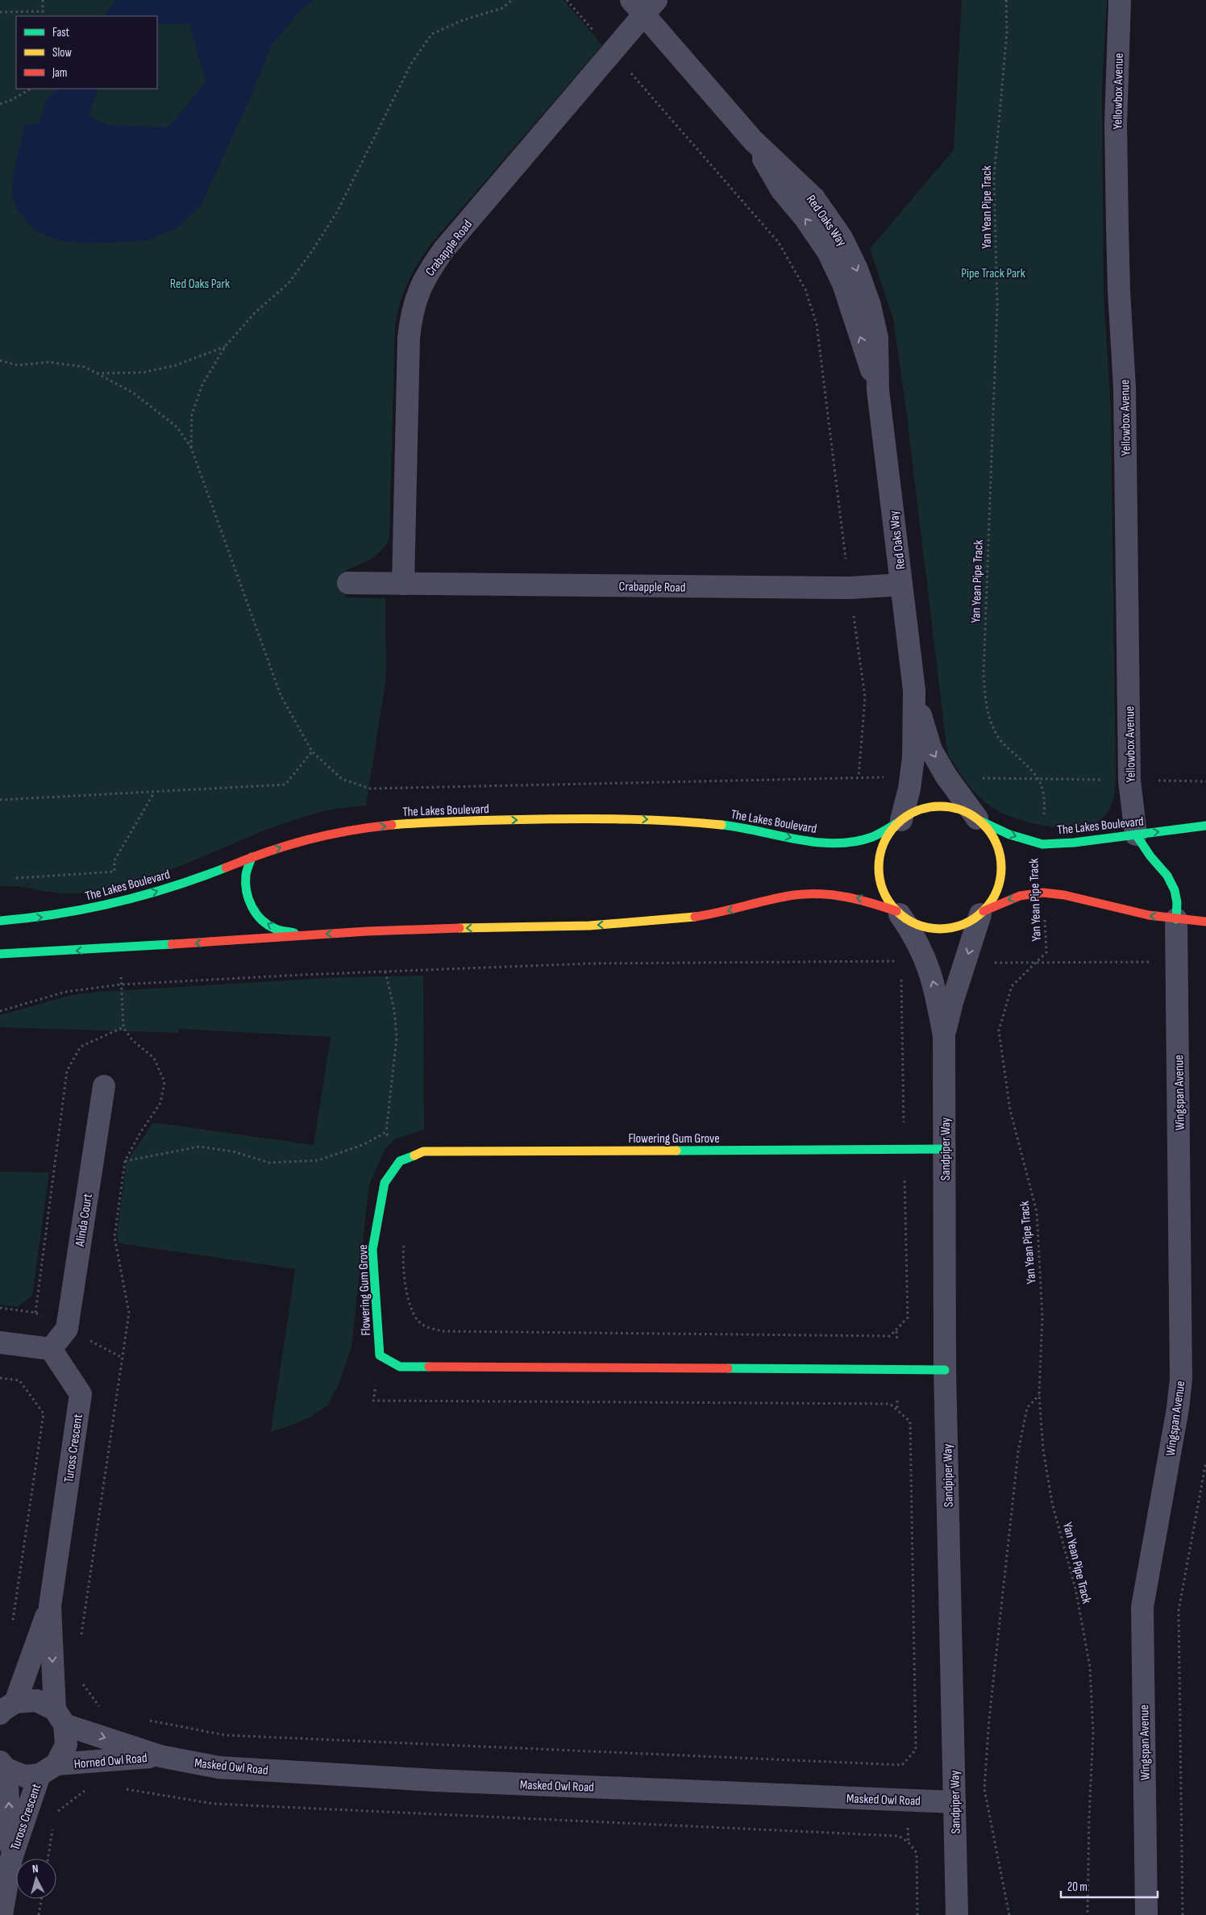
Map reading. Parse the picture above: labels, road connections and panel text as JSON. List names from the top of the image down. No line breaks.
{"streets":{"street":["Yellowbox Avenue","Red Oaks Way","Crabapple Road","The Lakes Boulevard","Wingspan Avenue","Flowering Gum Grove","Sandpiper Way","Alinda Court","Tuross Crescent","Horned Owl Road","Masked Owl Road"],"path":["Yan Yean Pipe Track"]},"crossings":[["Yellowbox Avenue","The Lakes Boulevard"],["Yan Yean Pipe Track","The Lakes Boulevard"],["Red Oaks Way","Crabapple Road"],["Red Oaks Way","The Lakes Boulevard"],["Red Oaks Way","Sandpiper Way"],["The Lakes Boulevard","Sandpiper Way"],["Flowering Gum Grove","Sandpiper Way"],["Sandpiper Way","Masked Owl Road"],["Alinda Court","Tuross Crescent"],["Tuross Crescent","Horned Owl Road"],["Horned Owl Road","Masked Owl Road"]],"parks":["Pipe Track Park","Red Oaks Park"],"legend":["Fast","Slow","Jam"],"scale_bar":"20 m","north":"top"}
